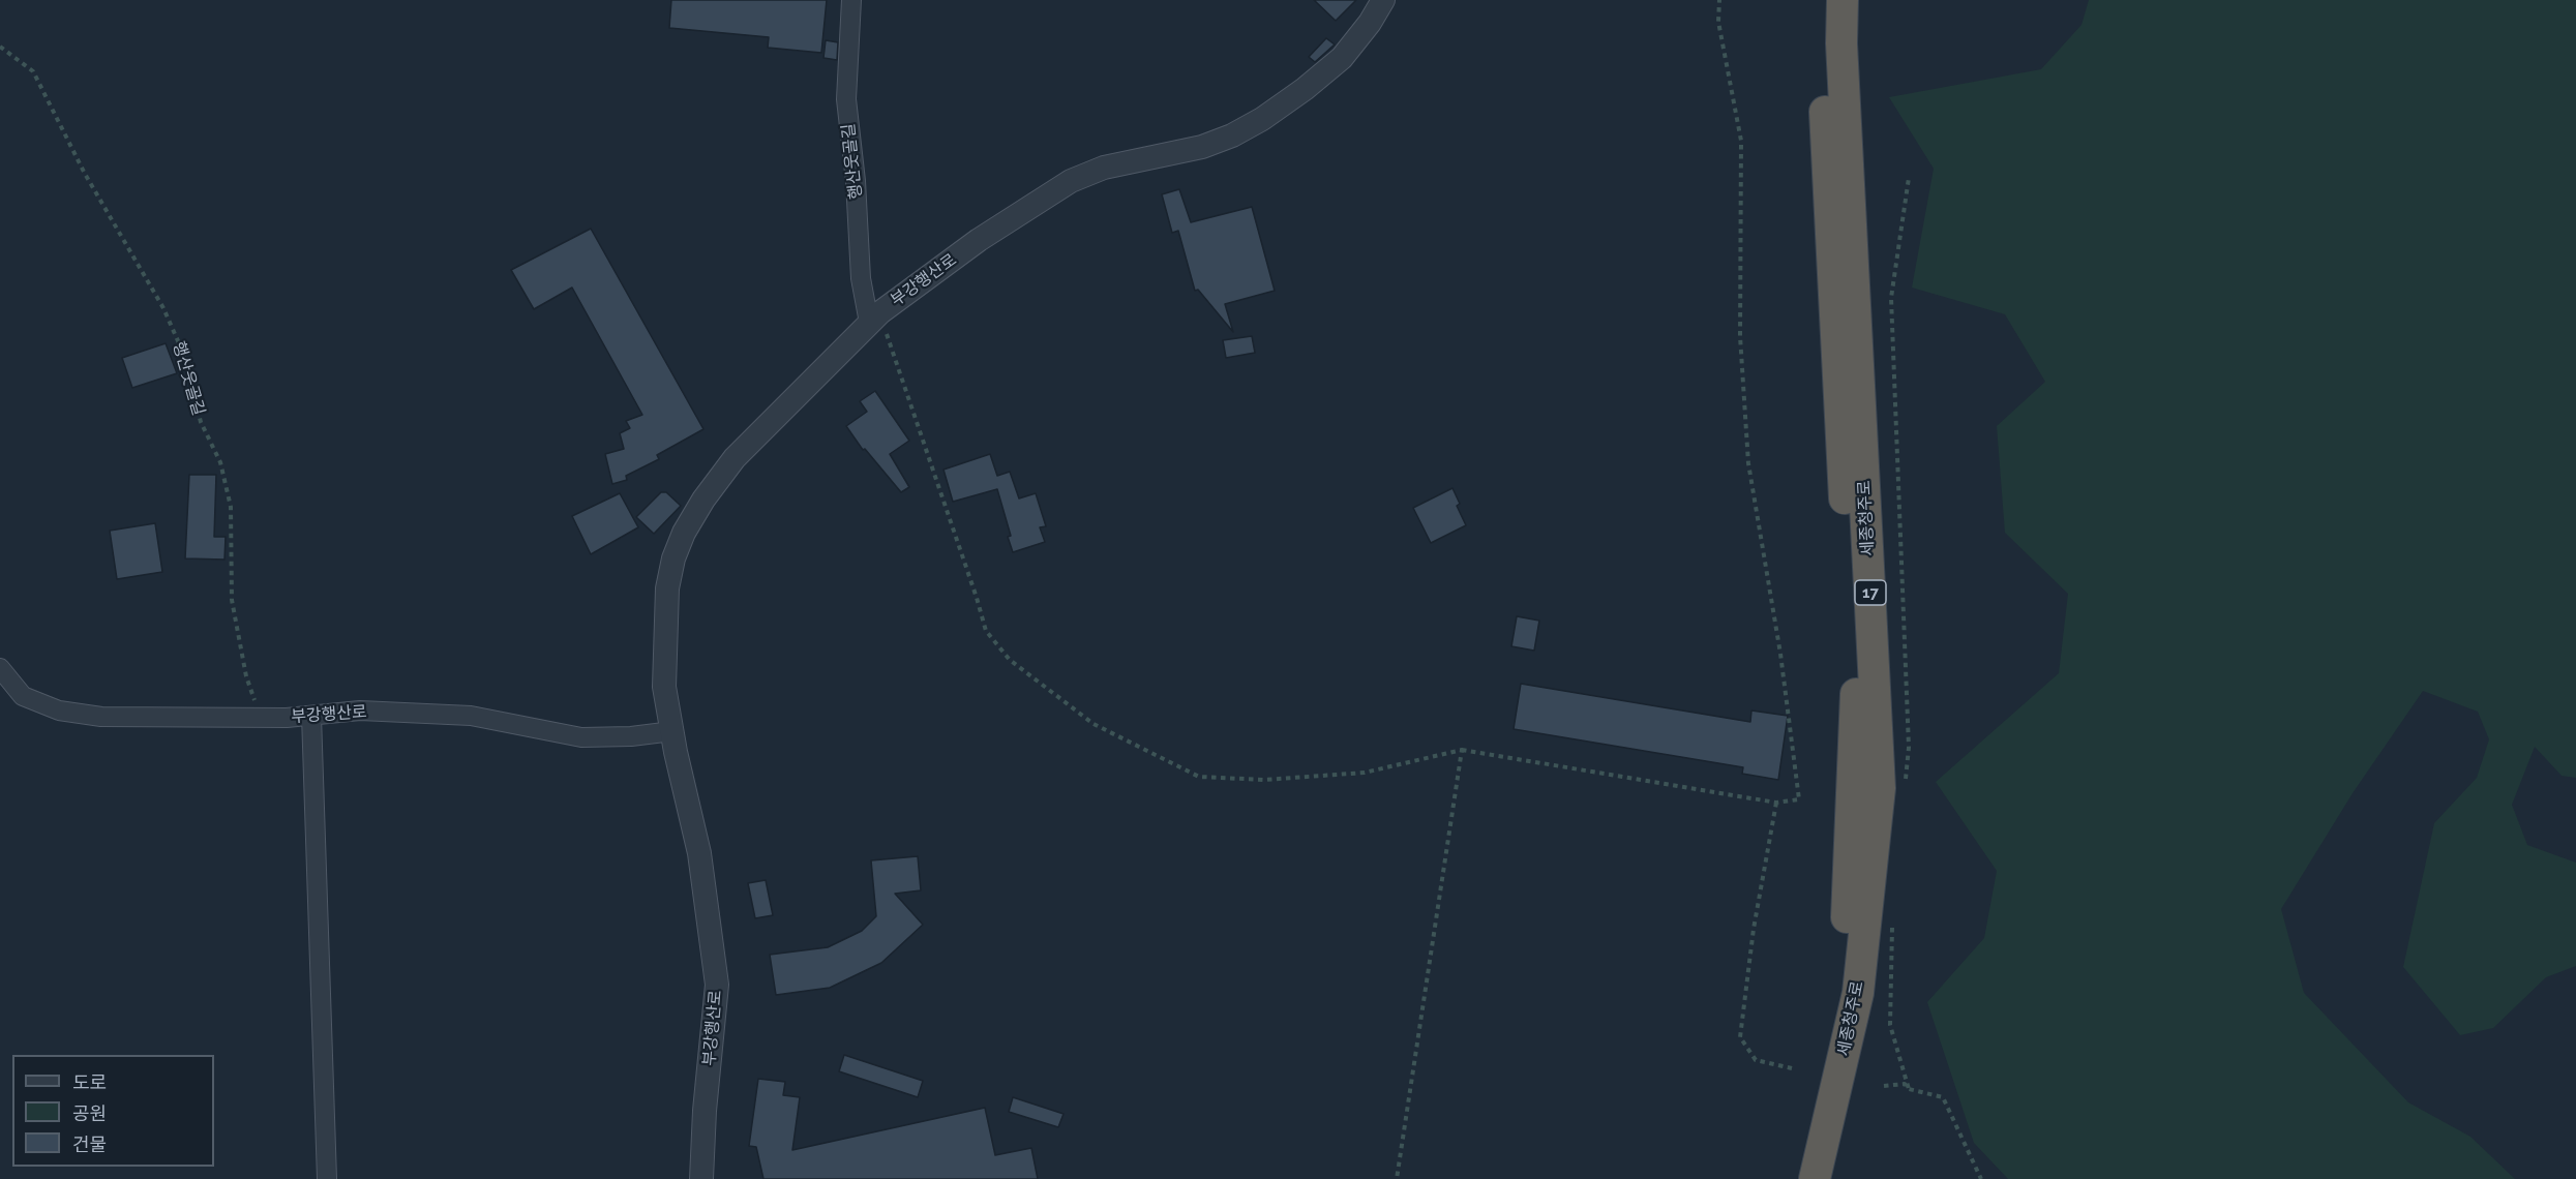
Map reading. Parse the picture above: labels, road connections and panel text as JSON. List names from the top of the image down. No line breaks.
{"streets":{"highway":["세종청주로","17"],"street":["행산웃골길","부강행산로"]},"crossings":[["행산웃골길","부강행산로"]],"legend":["도로","공원","건물"]}
